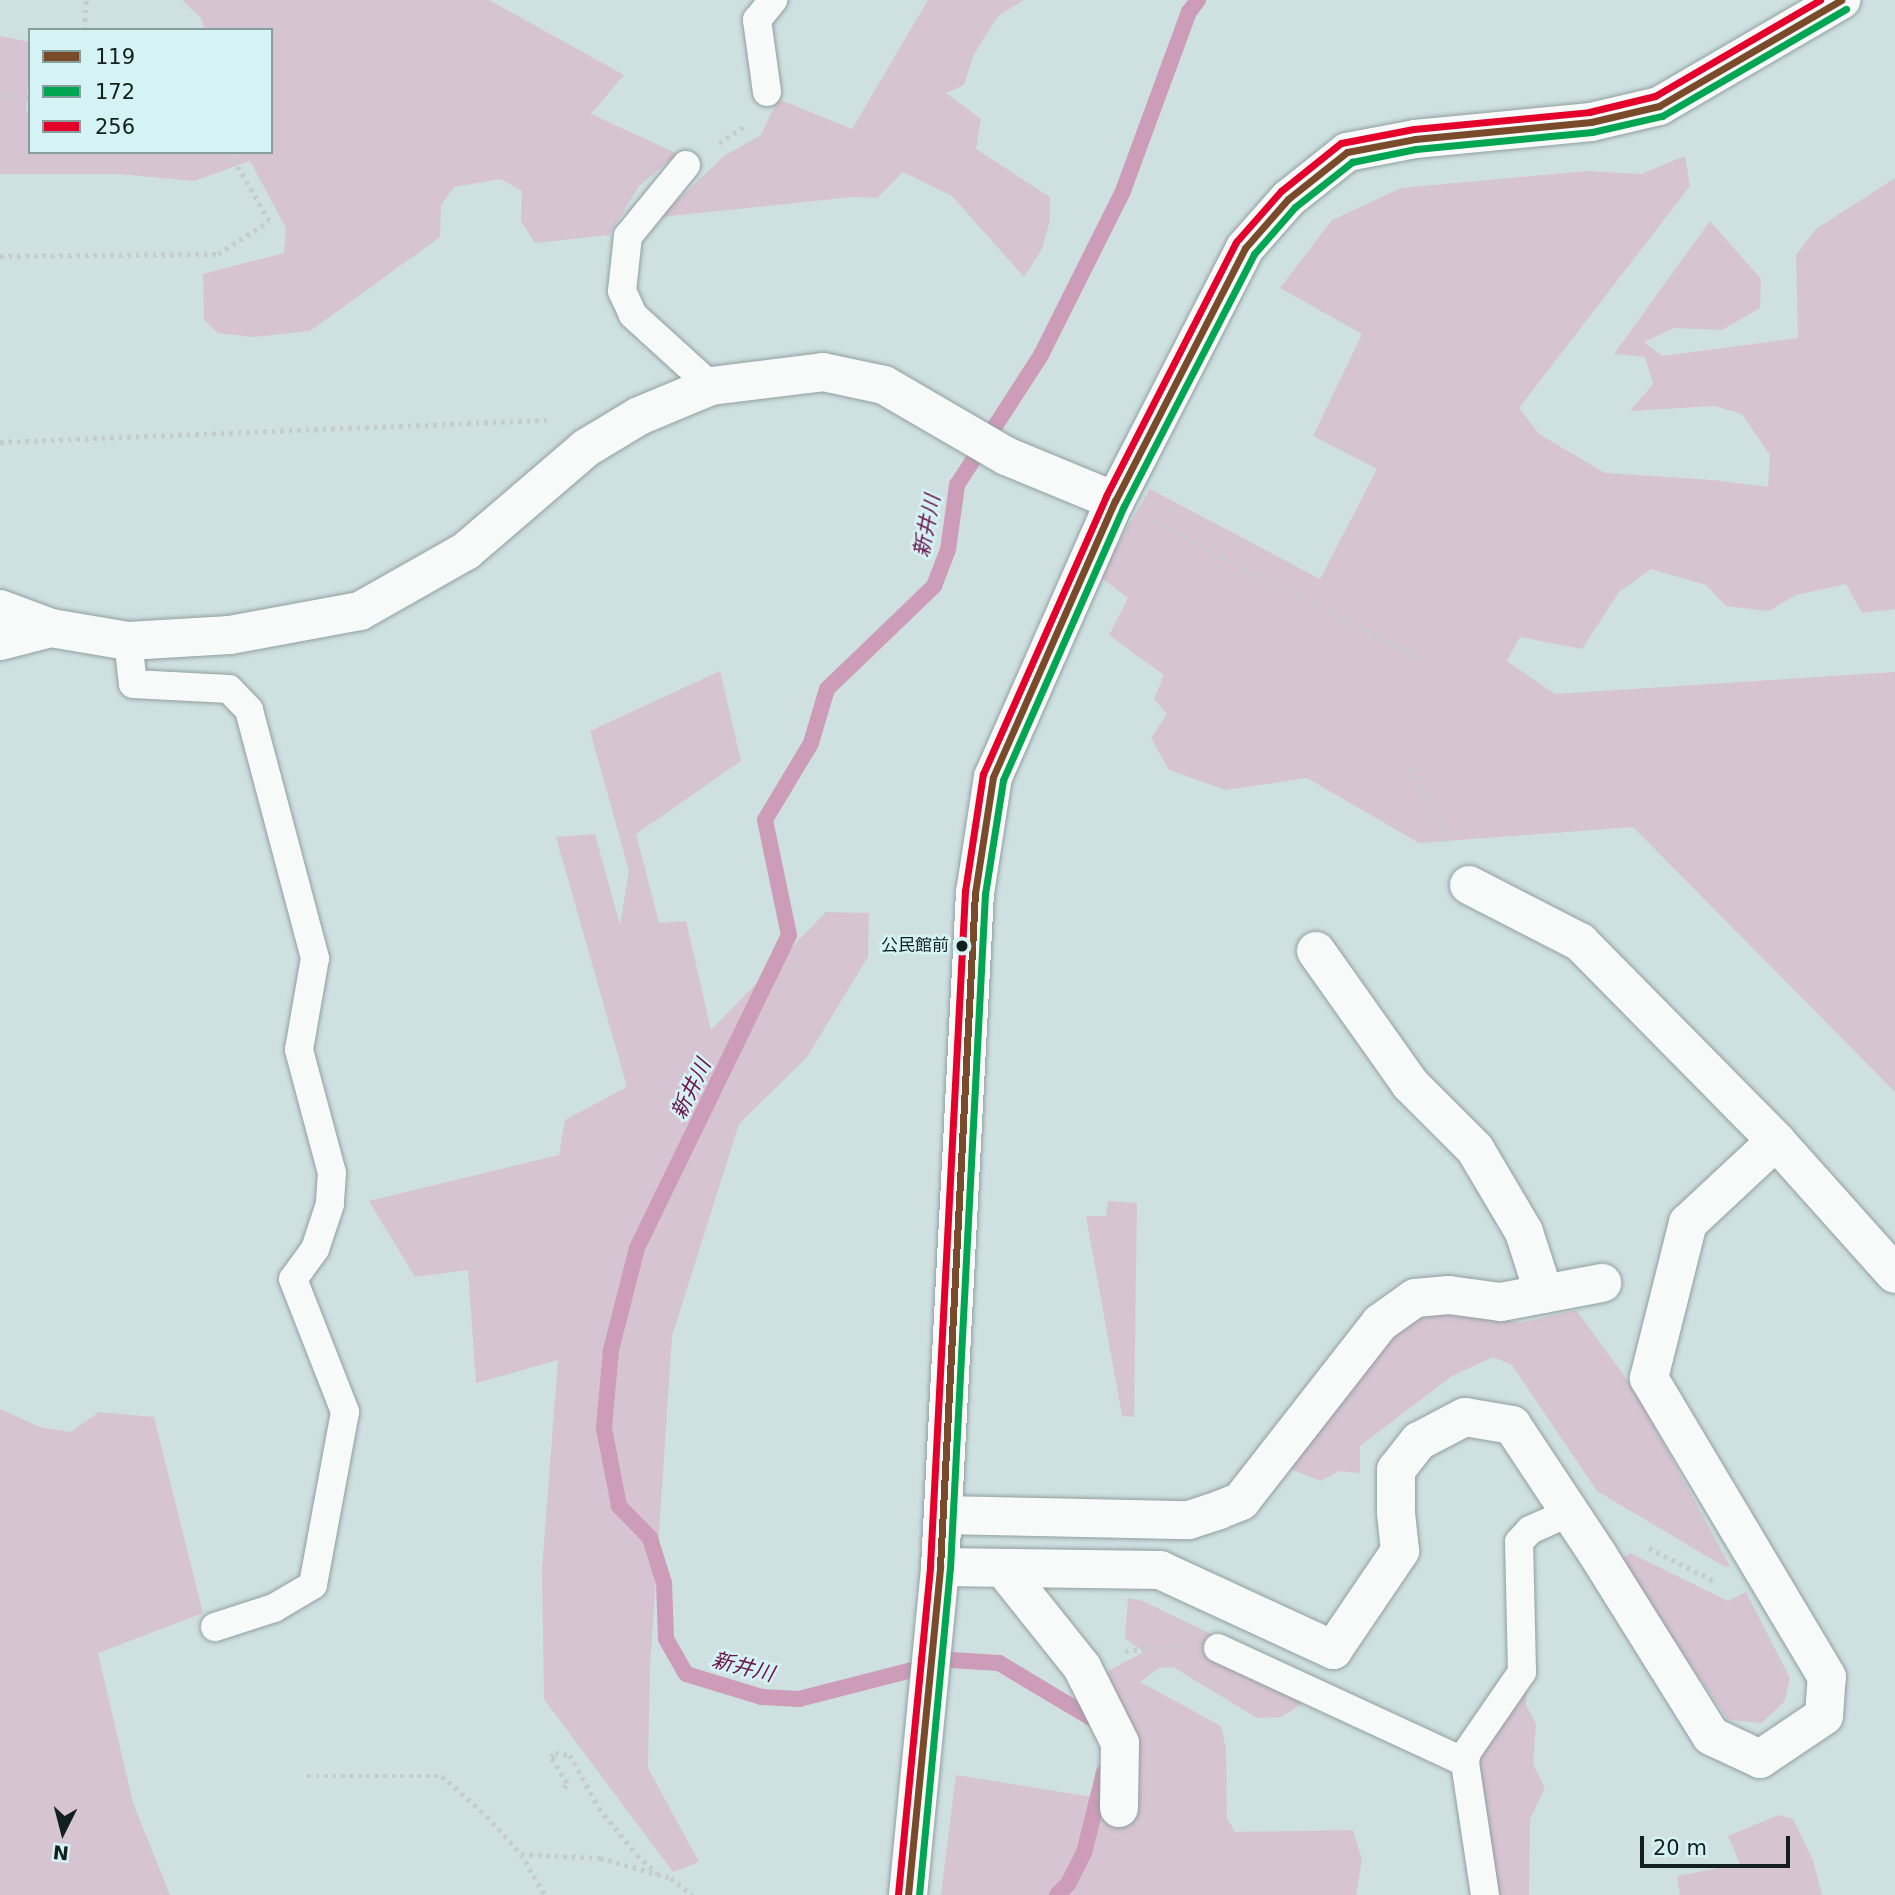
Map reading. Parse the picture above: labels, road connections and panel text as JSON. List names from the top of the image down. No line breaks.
{"water":["新井川"],"places":["公民館前"],"lines":["transit line 119","transit line 256","transit line 172"],"legend":["119","172","256"],"scale_bar":"20 m","north":"bottom"}
